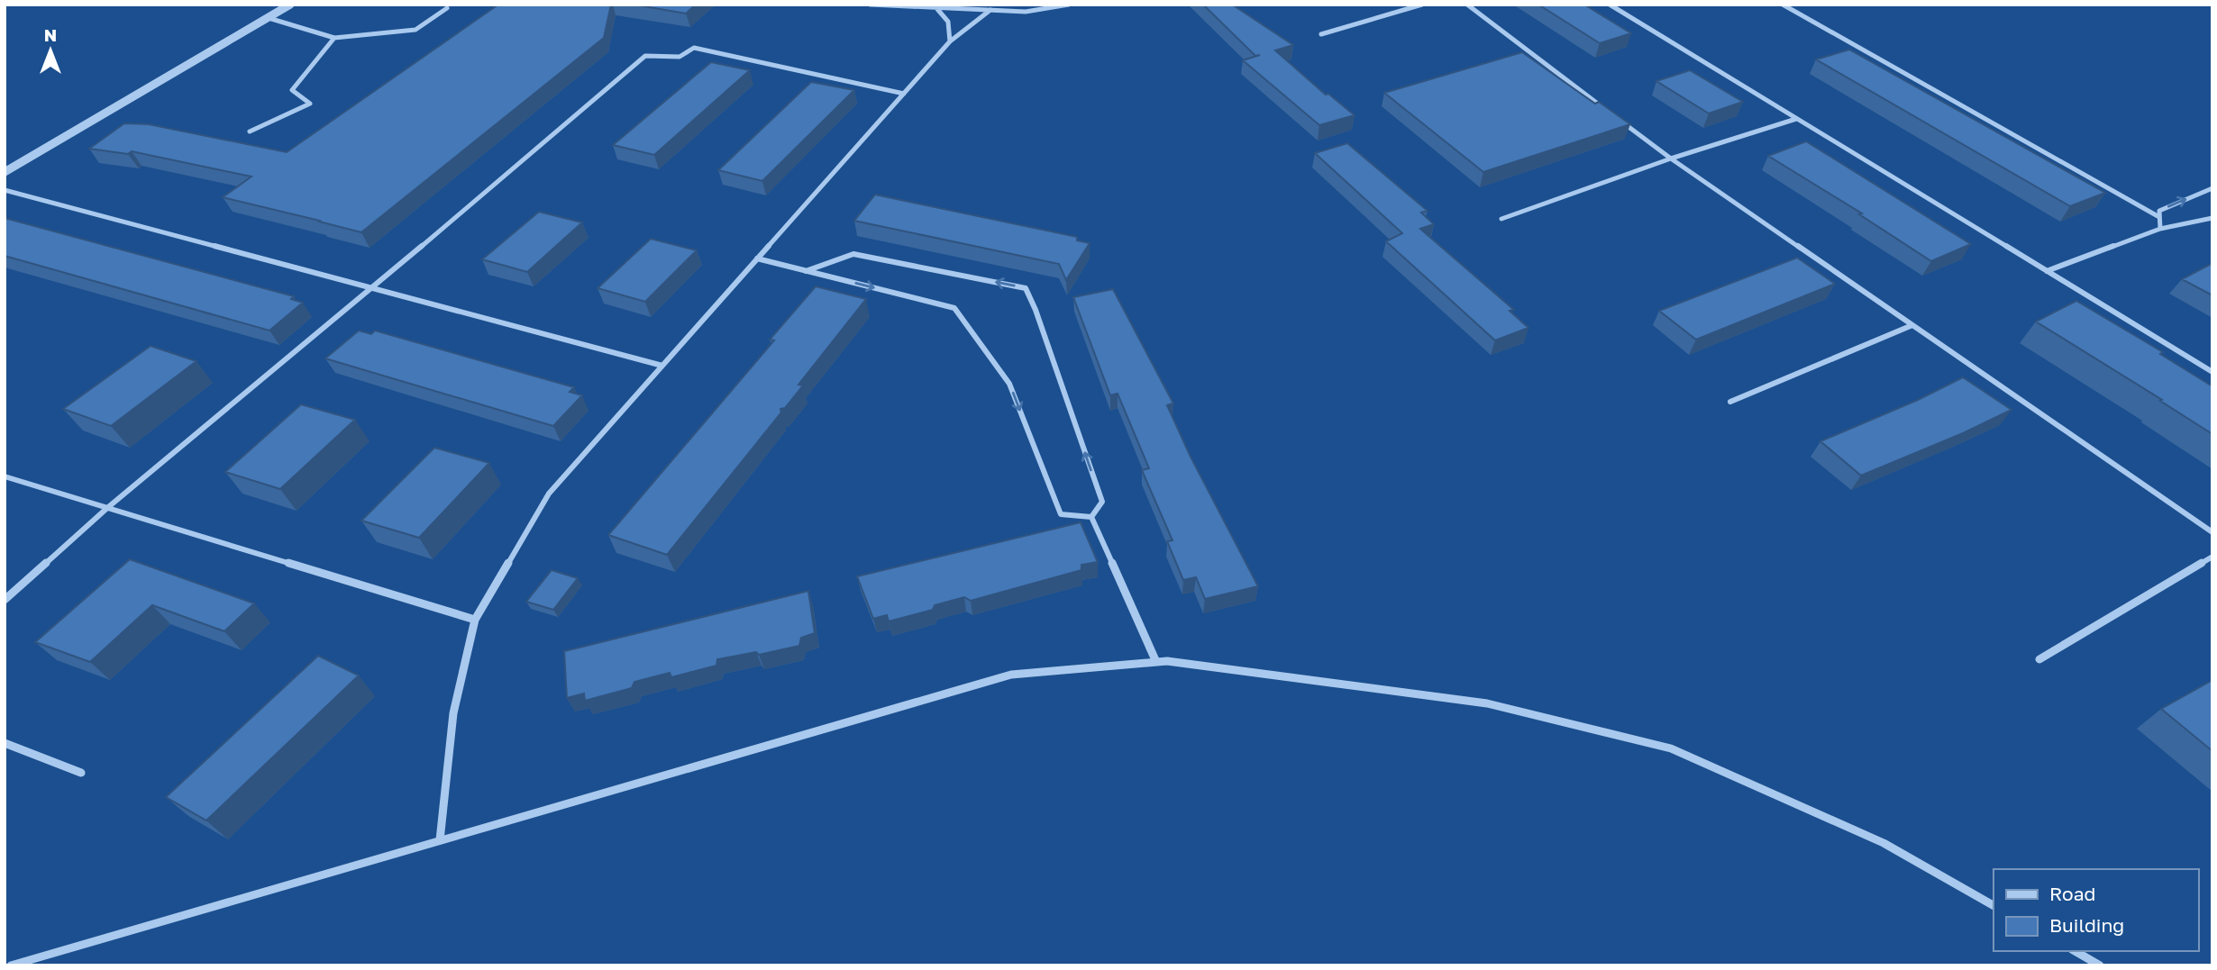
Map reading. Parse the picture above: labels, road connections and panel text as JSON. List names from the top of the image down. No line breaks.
{"legend":["Road","Building"],"north":"top"}
